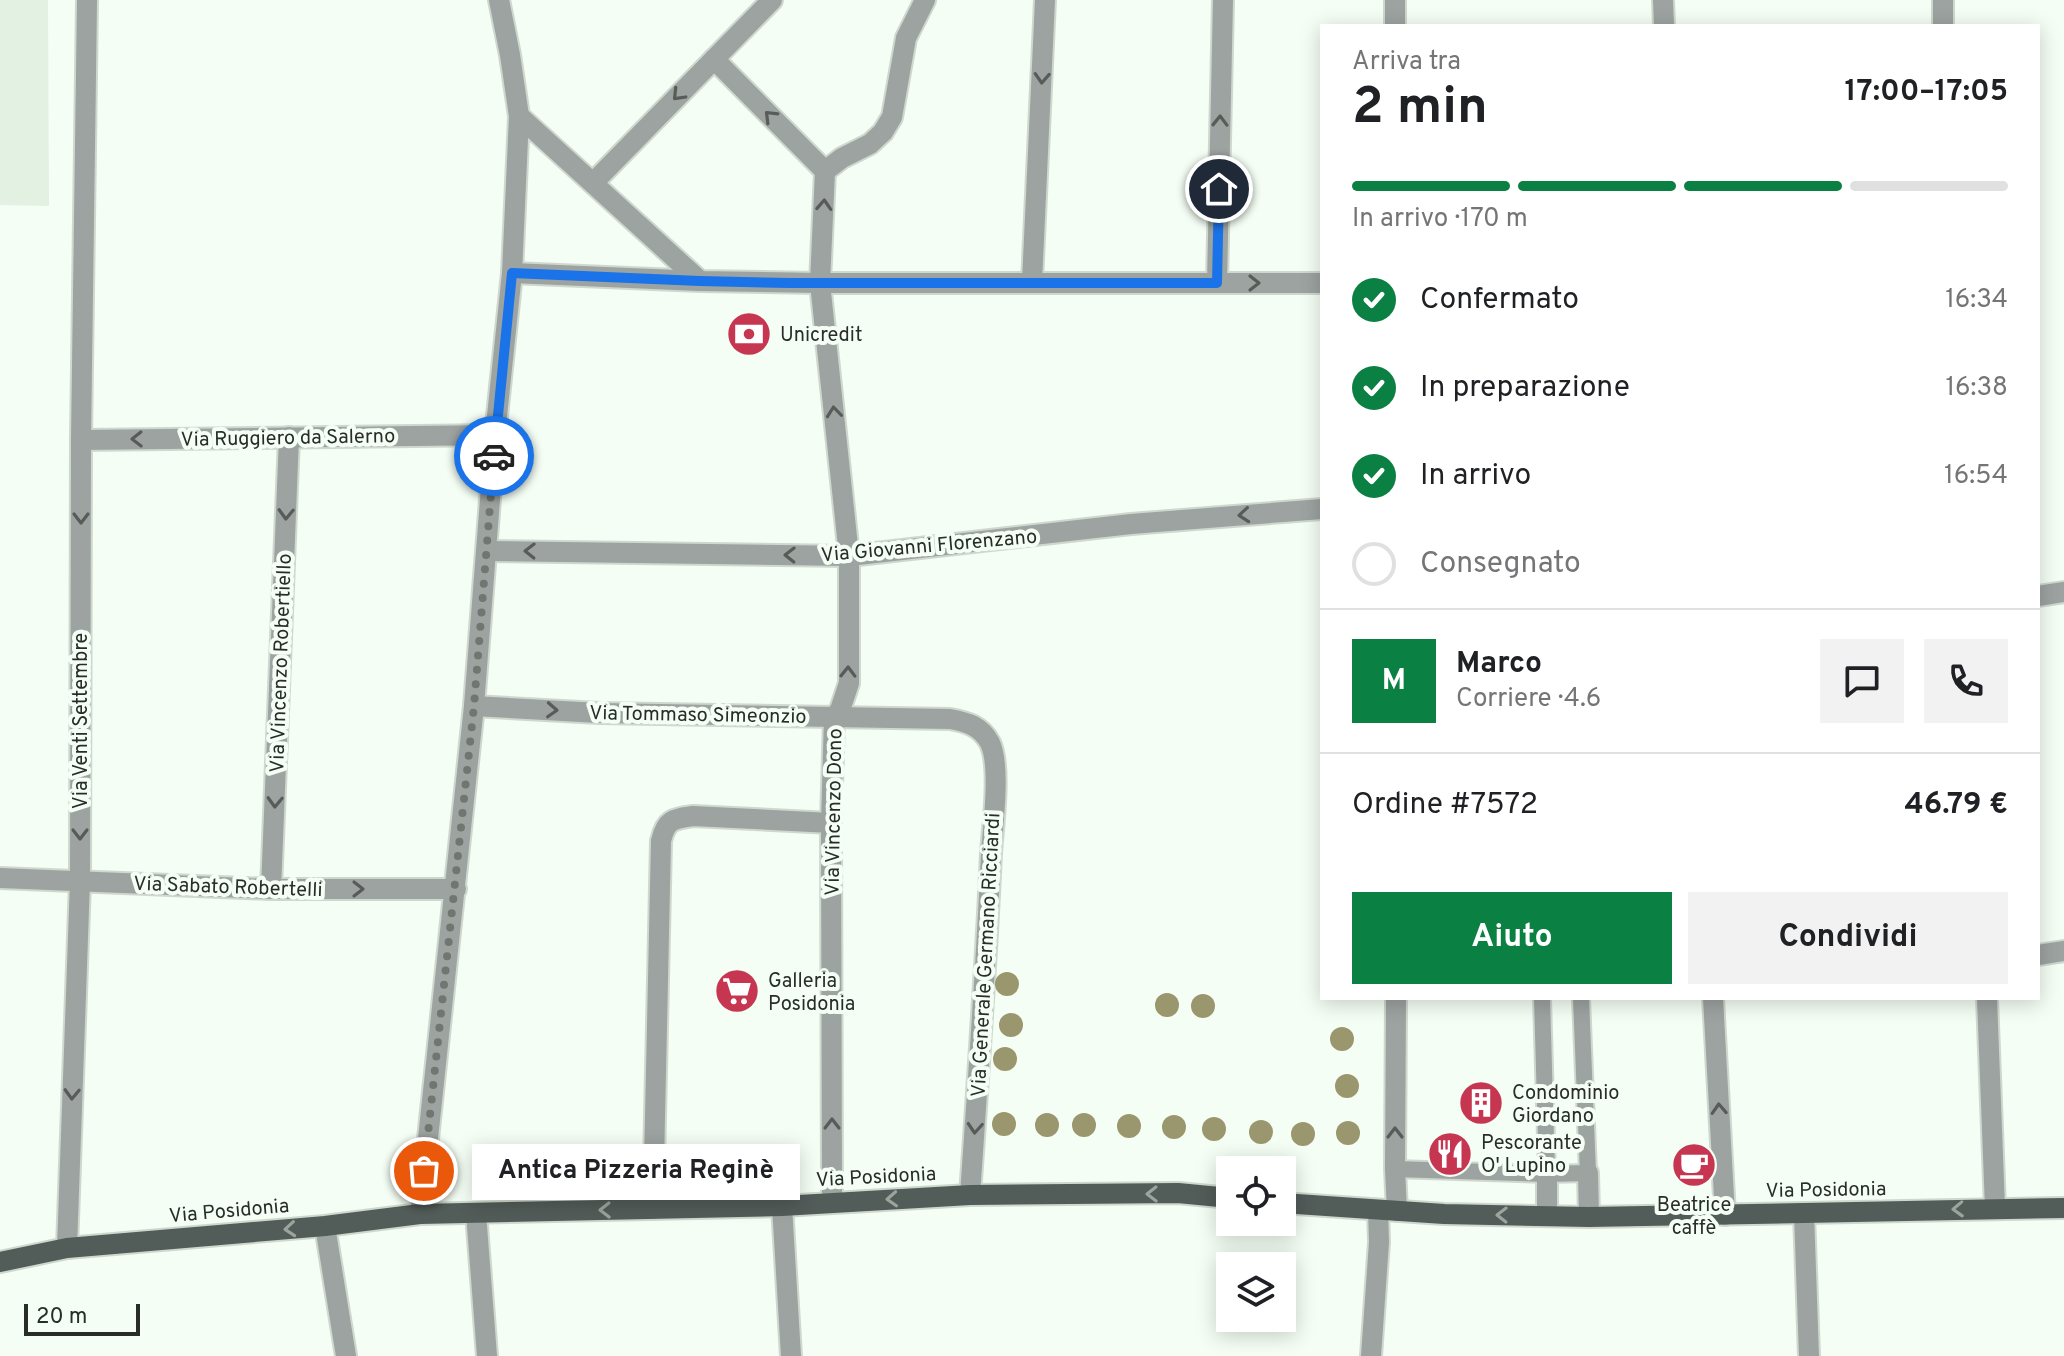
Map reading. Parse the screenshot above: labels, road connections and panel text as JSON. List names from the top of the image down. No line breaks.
{"streets":{"main road":["Via Posidonia"],"street":["Via Ruggiero da Salerno","Via Giovanni Florenzano","Via Vincenzo Robertiello","Via Tommaso Simeonzio","Via Venti Settembre","Via Vincenzo Dono","Via Sabato Robertelli","Via Generale Germano Ricciardi"]},"crossings":[["Via Ruggiero da Salerno","Via Vincenzo Robertiello"],["Via Ruggiero da Salerno","Via Venti Settembre"],["Via Giovanni Florenzano","Via Vincenzo Dono"],["Via Vincenzo Robertiello","Via Sabato Robertelli"],["Via Tommaso Simeonzio","Via Vincenzo Dono"],["Via Tommaso Simeonzio","Via Generale Germano Ricciardi"],["Via Venti Settembre","Via Sabato Robertelli"],["Via Venti Settembre","Via Posidonia"],["Via Vincenzo Dono","Via Posidonia"],["Via Generale Germano Ricciardi","Via Posidonia"]],"one_way":["Via Ruggiero da Salerno","Via Giovanni Florenzano","Via Vincenzo Robertiello","Via Tommaso Simeonzio","Via Venti Settembre","Via Vincenzo Dono","Via Sabato Robertelli","Via Generale Germano Ricciardi","Via Posidonia"],"places":{"bank":["Unicredit"],"supermarket":["Galleria Posidonia"],"building":["Condominio Giordano"],"restaurant":["Pescorante O' Lupino"],"cafe":["Beatrice caffè"],"other":["Antica Pizzeria Reginè"]},"scale_bar":"20 m","page":{"heading":["2 min","Arriva tra","17:00–17:05"],"panel":["Marco","Corriere · 4.6","Ordine #7572","46.79 €"],"bar":"In arrivo · 170 m","list":[["Confermato","16:34"],["In preparazione","16:38"],["In arrivo","16:54"],"Consegnato"],"round":"M","buttons":["Aiuto","Condividi"],"bubble":"Antica Pizzeria Reginè","scale":"20 m"}}
